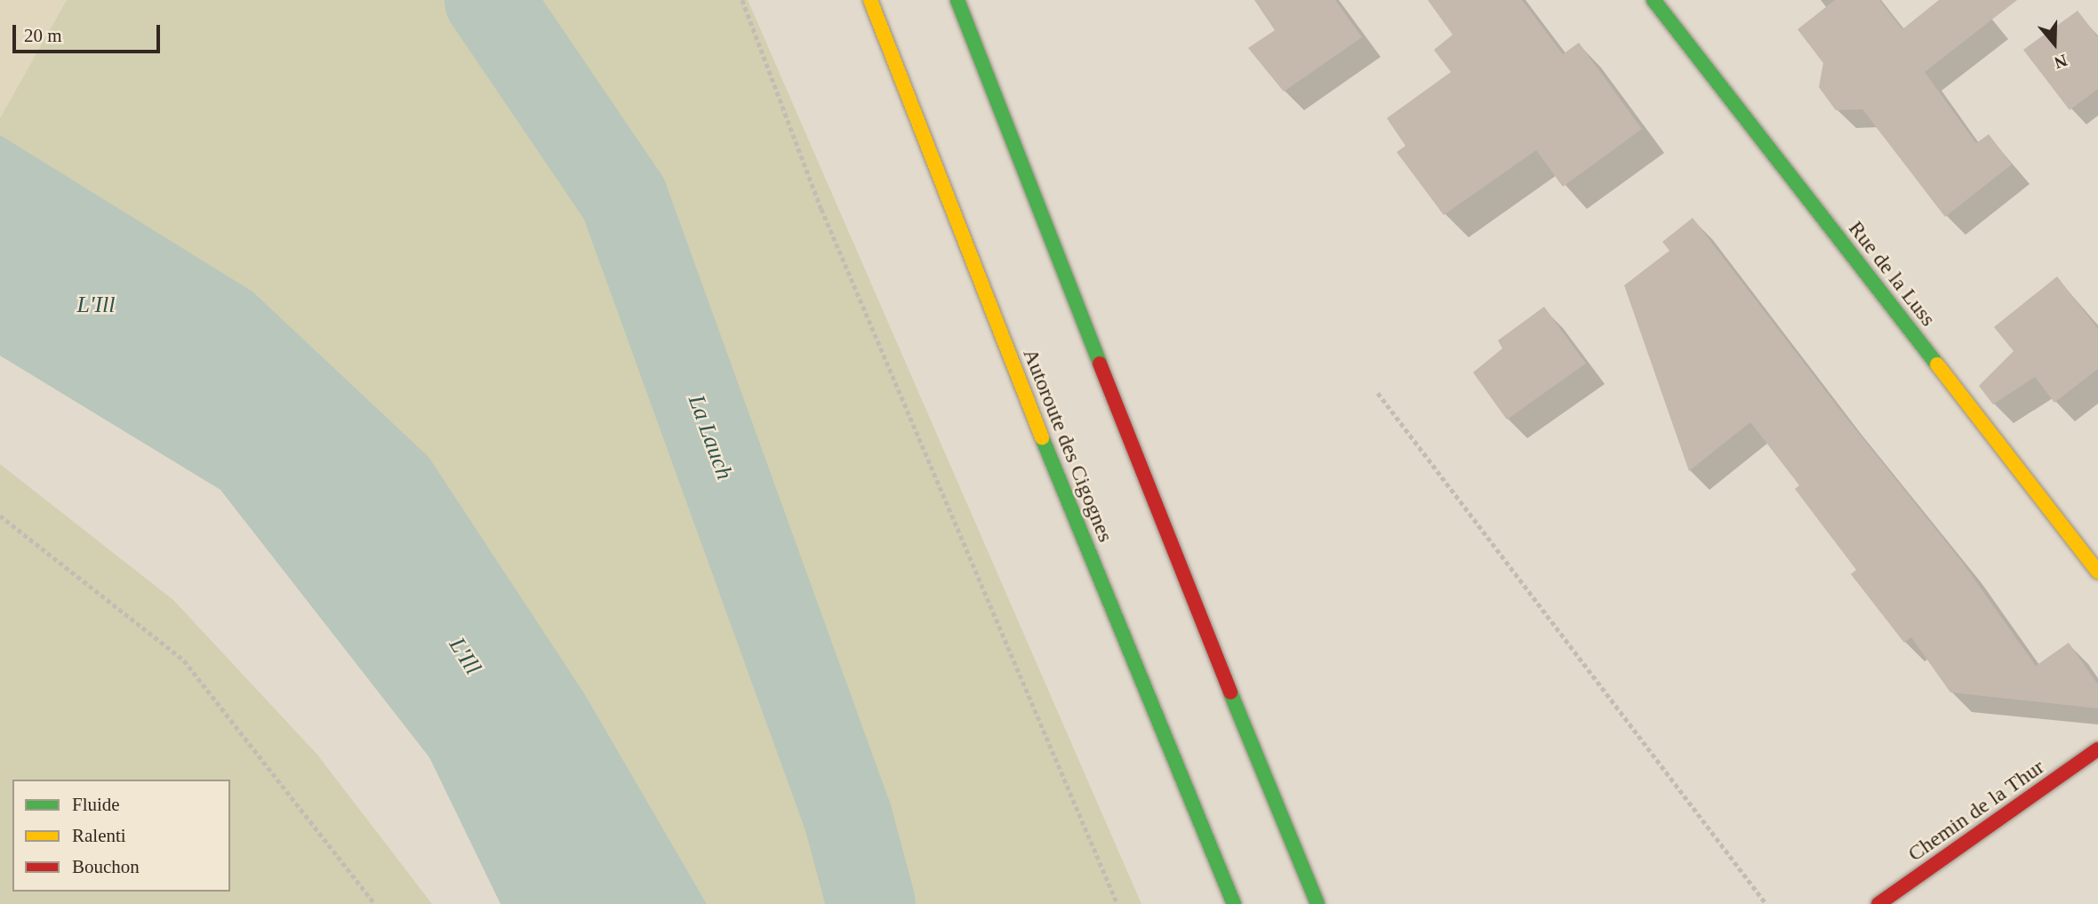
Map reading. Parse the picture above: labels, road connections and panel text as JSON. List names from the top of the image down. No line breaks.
{"streets":{"main road":["Rue de la Luss","Autoroute des Cigognes","Chemin de la Thur"]},"water":["L'Ill","La Lauch"],"legend":["Fluide","Ralenti","Bouchon"],"scale_bar":"20 m","north":"bottom"}
